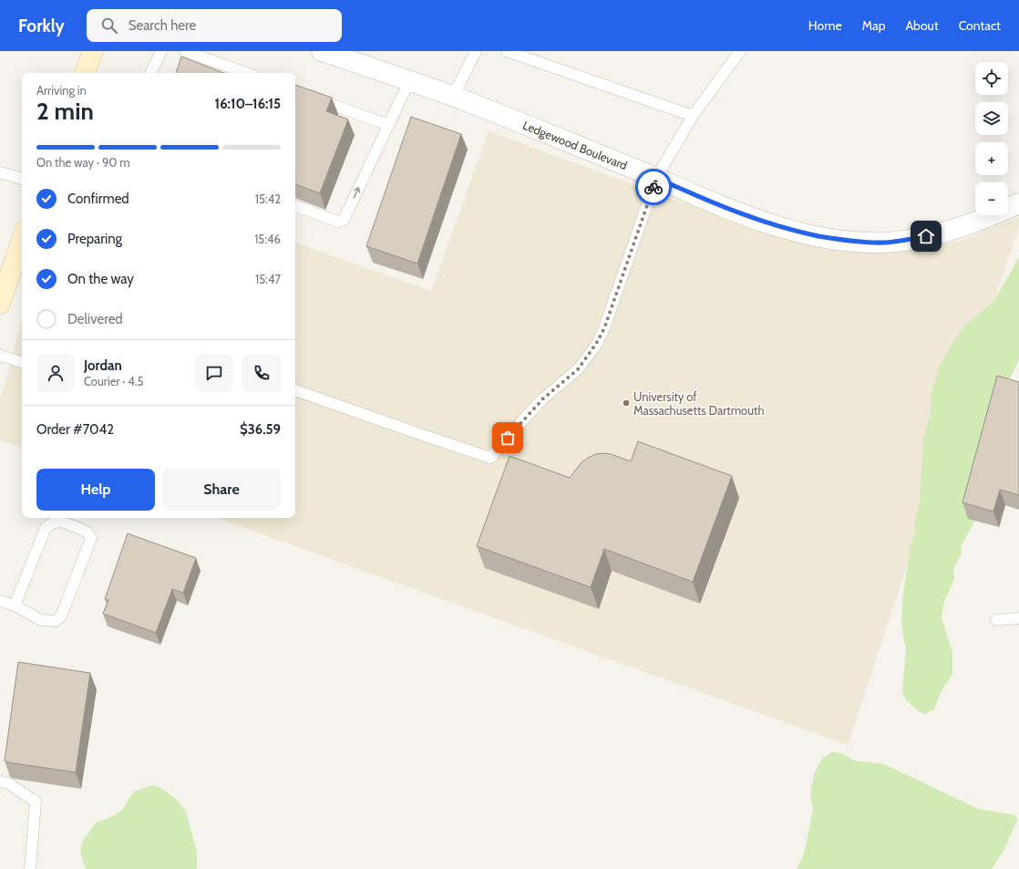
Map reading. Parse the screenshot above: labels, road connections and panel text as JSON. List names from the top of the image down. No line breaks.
{"streets":{"street":["Ledgewood Boulevard"]},"places":["University of Massachusetts Dartmouth"],"page":{"header":"Forkly","search":"Search here","nav":["Home","Map","About","Contact"],"map_buttons":["+","−"],"heading":["2 min","Arriving in","16:10–16:15"],"panel":["Jordan","Courier · 4.5","Order #7042","$36.59"],"bar":"On the way · 90 m","list":[["Confirmed","15:42"],["Preparing","15:46"],["On the way","15:47"],"Delivered"],"buttons":["Help","Share"]}}
